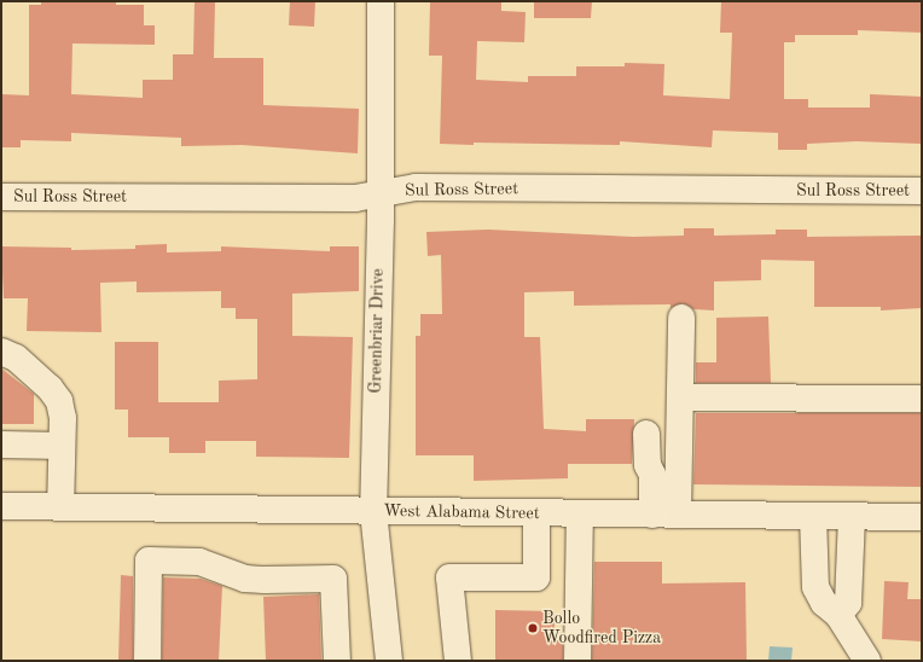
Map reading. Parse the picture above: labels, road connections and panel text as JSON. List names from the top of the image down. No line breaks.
{"streets":{"street":["Sul Ross Street","Greenbriar Drive","West Alabama Street"]},"crossings":[["Sul Ross Street","Greenbriar Drive"],["Greenbriar Drive","West Alabama Street"]],"places":["Bollo Woodfired Pizza"]}
